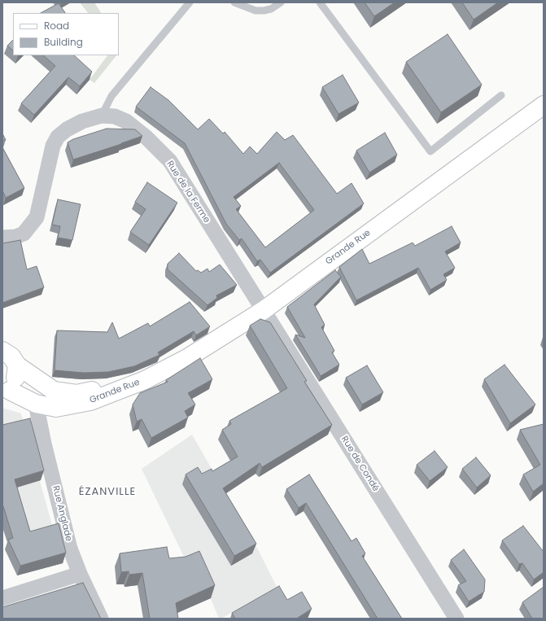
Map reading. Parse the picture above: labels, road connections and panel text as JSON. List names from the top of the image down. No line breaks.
{"streets":{"main road":["Grande Rue"],"street":["Rue de la Ferme","Rue de Condé","Rue Anglade"]},"crossings":[["Rue de la Ferme","Grande Rue"],["Rue de la Ferme","Rue de Condé"],["Grande Rue","Rue de Condé"],["Grande Rue","Rue Anglade"]],"districts":["ÉZANVILLE"],"legend":["Road","Building"]}
